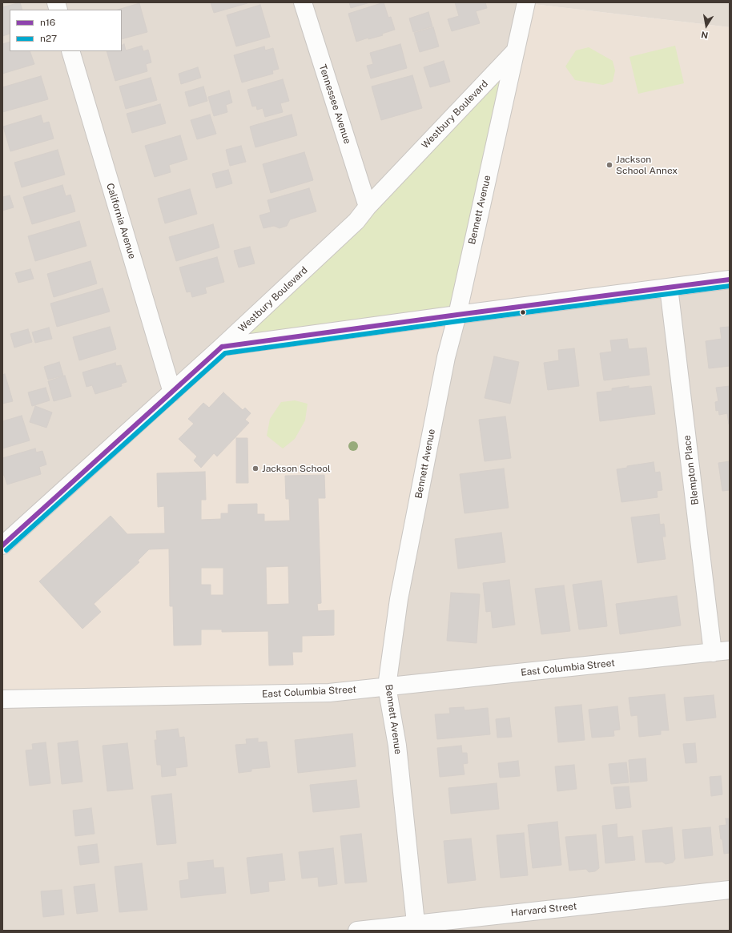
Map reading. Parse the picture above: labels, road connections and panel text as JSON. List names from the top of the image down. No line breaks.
{"streets":{"street":["Tennessee Avenue","Westbury Boulevard","Bennett Avenue","California Avenue","Blempton Place","East Columbia Street","Harvard Street"]},"crossings":[["Tennessee Avenue","Westbury Boulevard"],["Westbury Boulevard","Bennett Avenue"],["Westbury Boulevard","California Avenue"],["Bennett Avenue","East Columbia Street"],["Bennett Avenue","Harvard Street"],["Blempton Place","East Columbia Street"]],"places":["Jackson School Annex","Jackson School"],"lines":["transit line n16","transit line n27"],"legend":["n16","n27"],"north":"bottom"}
